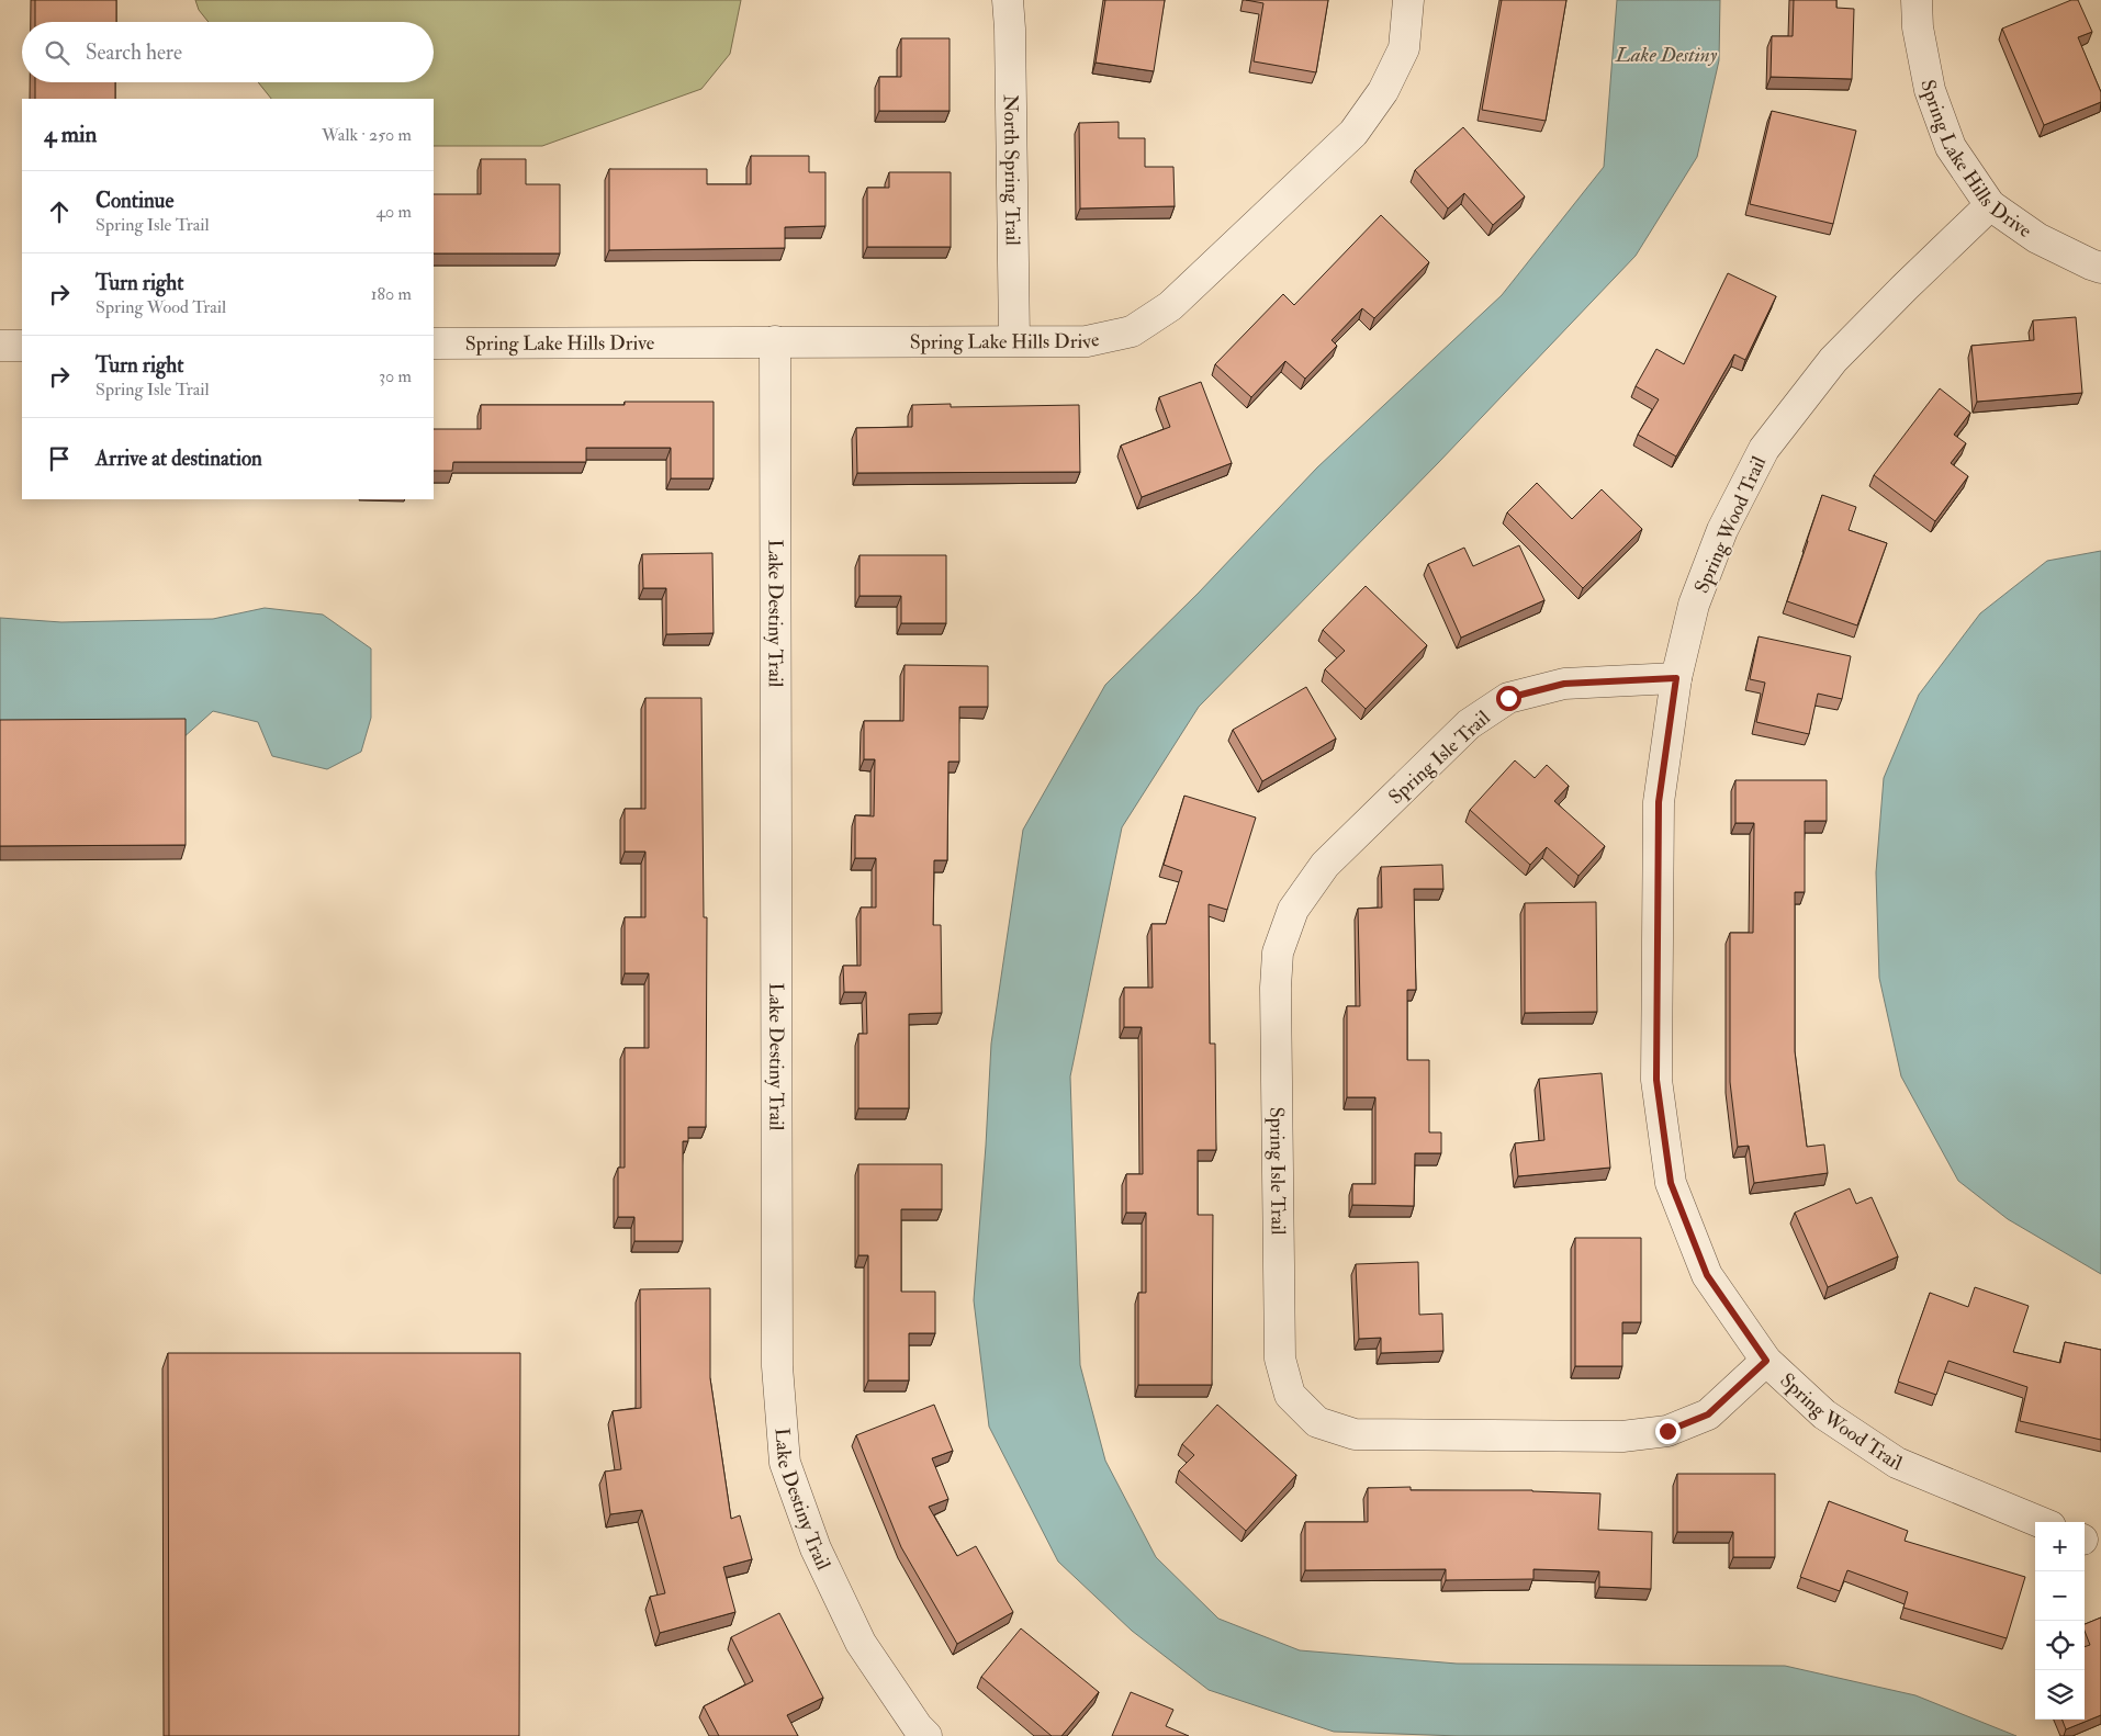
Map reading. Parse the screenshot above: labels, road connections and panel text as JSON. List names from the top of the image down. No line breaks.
{"streets":{"street":["Spring Lake Hills Drive","North Spring Trail","Spring Wood Trail","Lake Destiny Trail","Spring Isle Trail"]},"crossings":[["Spring Lake Hills Drive","North Spring Trail"],["Spring Lake Hills Drive","Spring Wood Trail"],["Spring Lake Hills Drive","Lake Destiny Trail"],["Spring Wood Trail","Spring Isle Trail"]],"water":["Lake Destiny"],"page":{"search":"Search here","heading":["4 min","Walk · 250 m"],"list":[["Continue","Spring Isle Trail","40 m"],["Turn right","Spring Wood Trail","180 m"],["Turn right","Spring Isle Trail","30 m"],"Arrive at destination"],"map_buttons":["+","−"]}}
